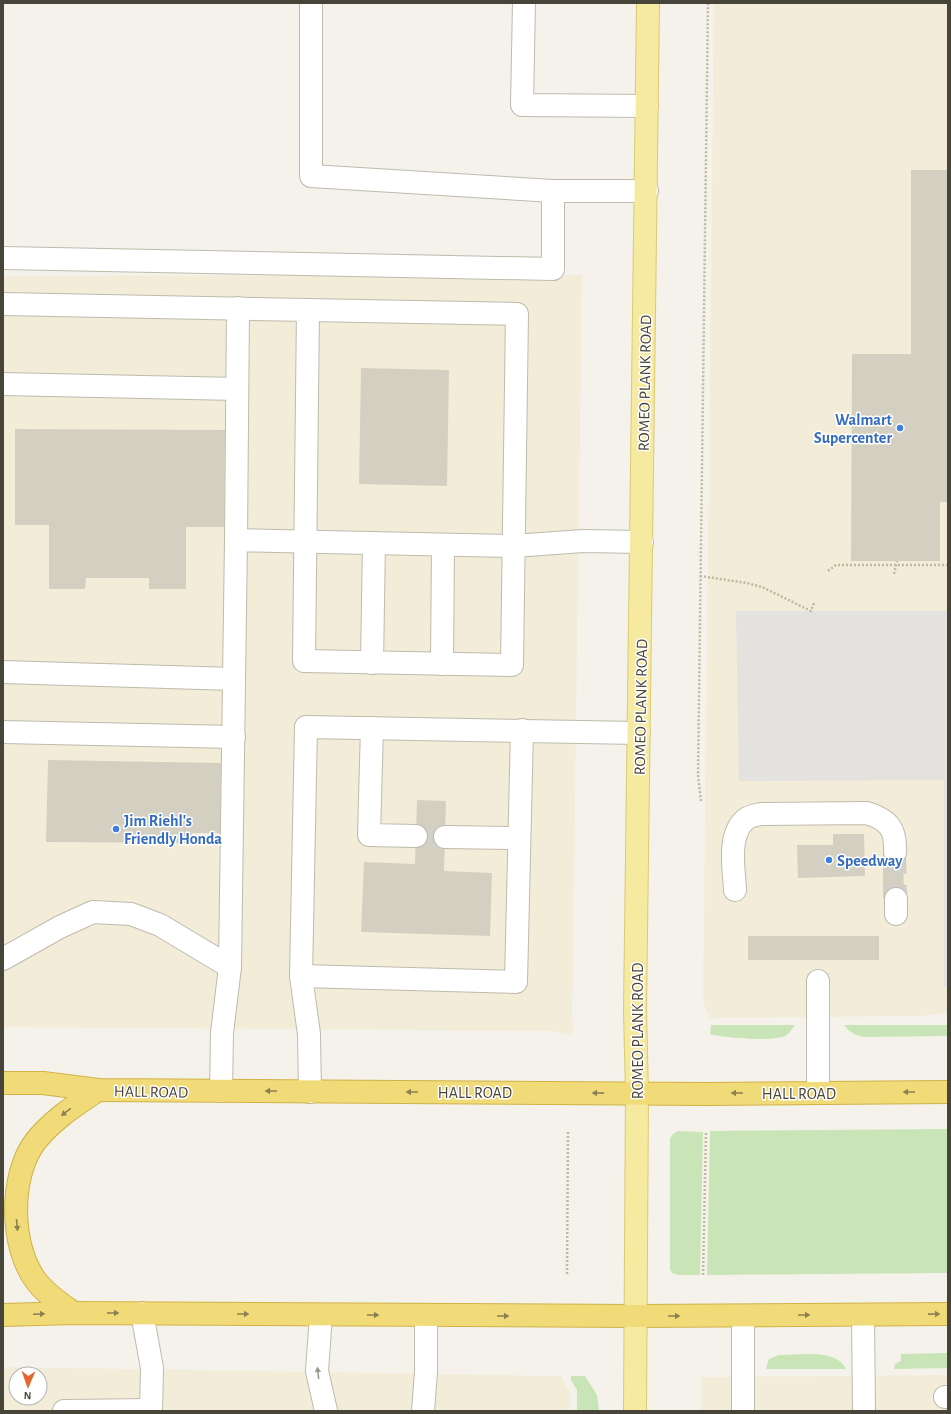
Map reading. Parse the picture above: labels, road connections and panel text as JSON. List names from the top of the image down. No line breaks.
{"streets":{"highway":["HALL ROAD"],"main road":["ROMEO PLANK ROAD"]},"crossings":[["ROMEO PLANK ROAD","HALL ROAD"]],"one_way":["HALL ROAD"],"places":["Walmart Supercenter","Jim Riehl's Friendly Honda","Speedway"],"north":"bottom"}
